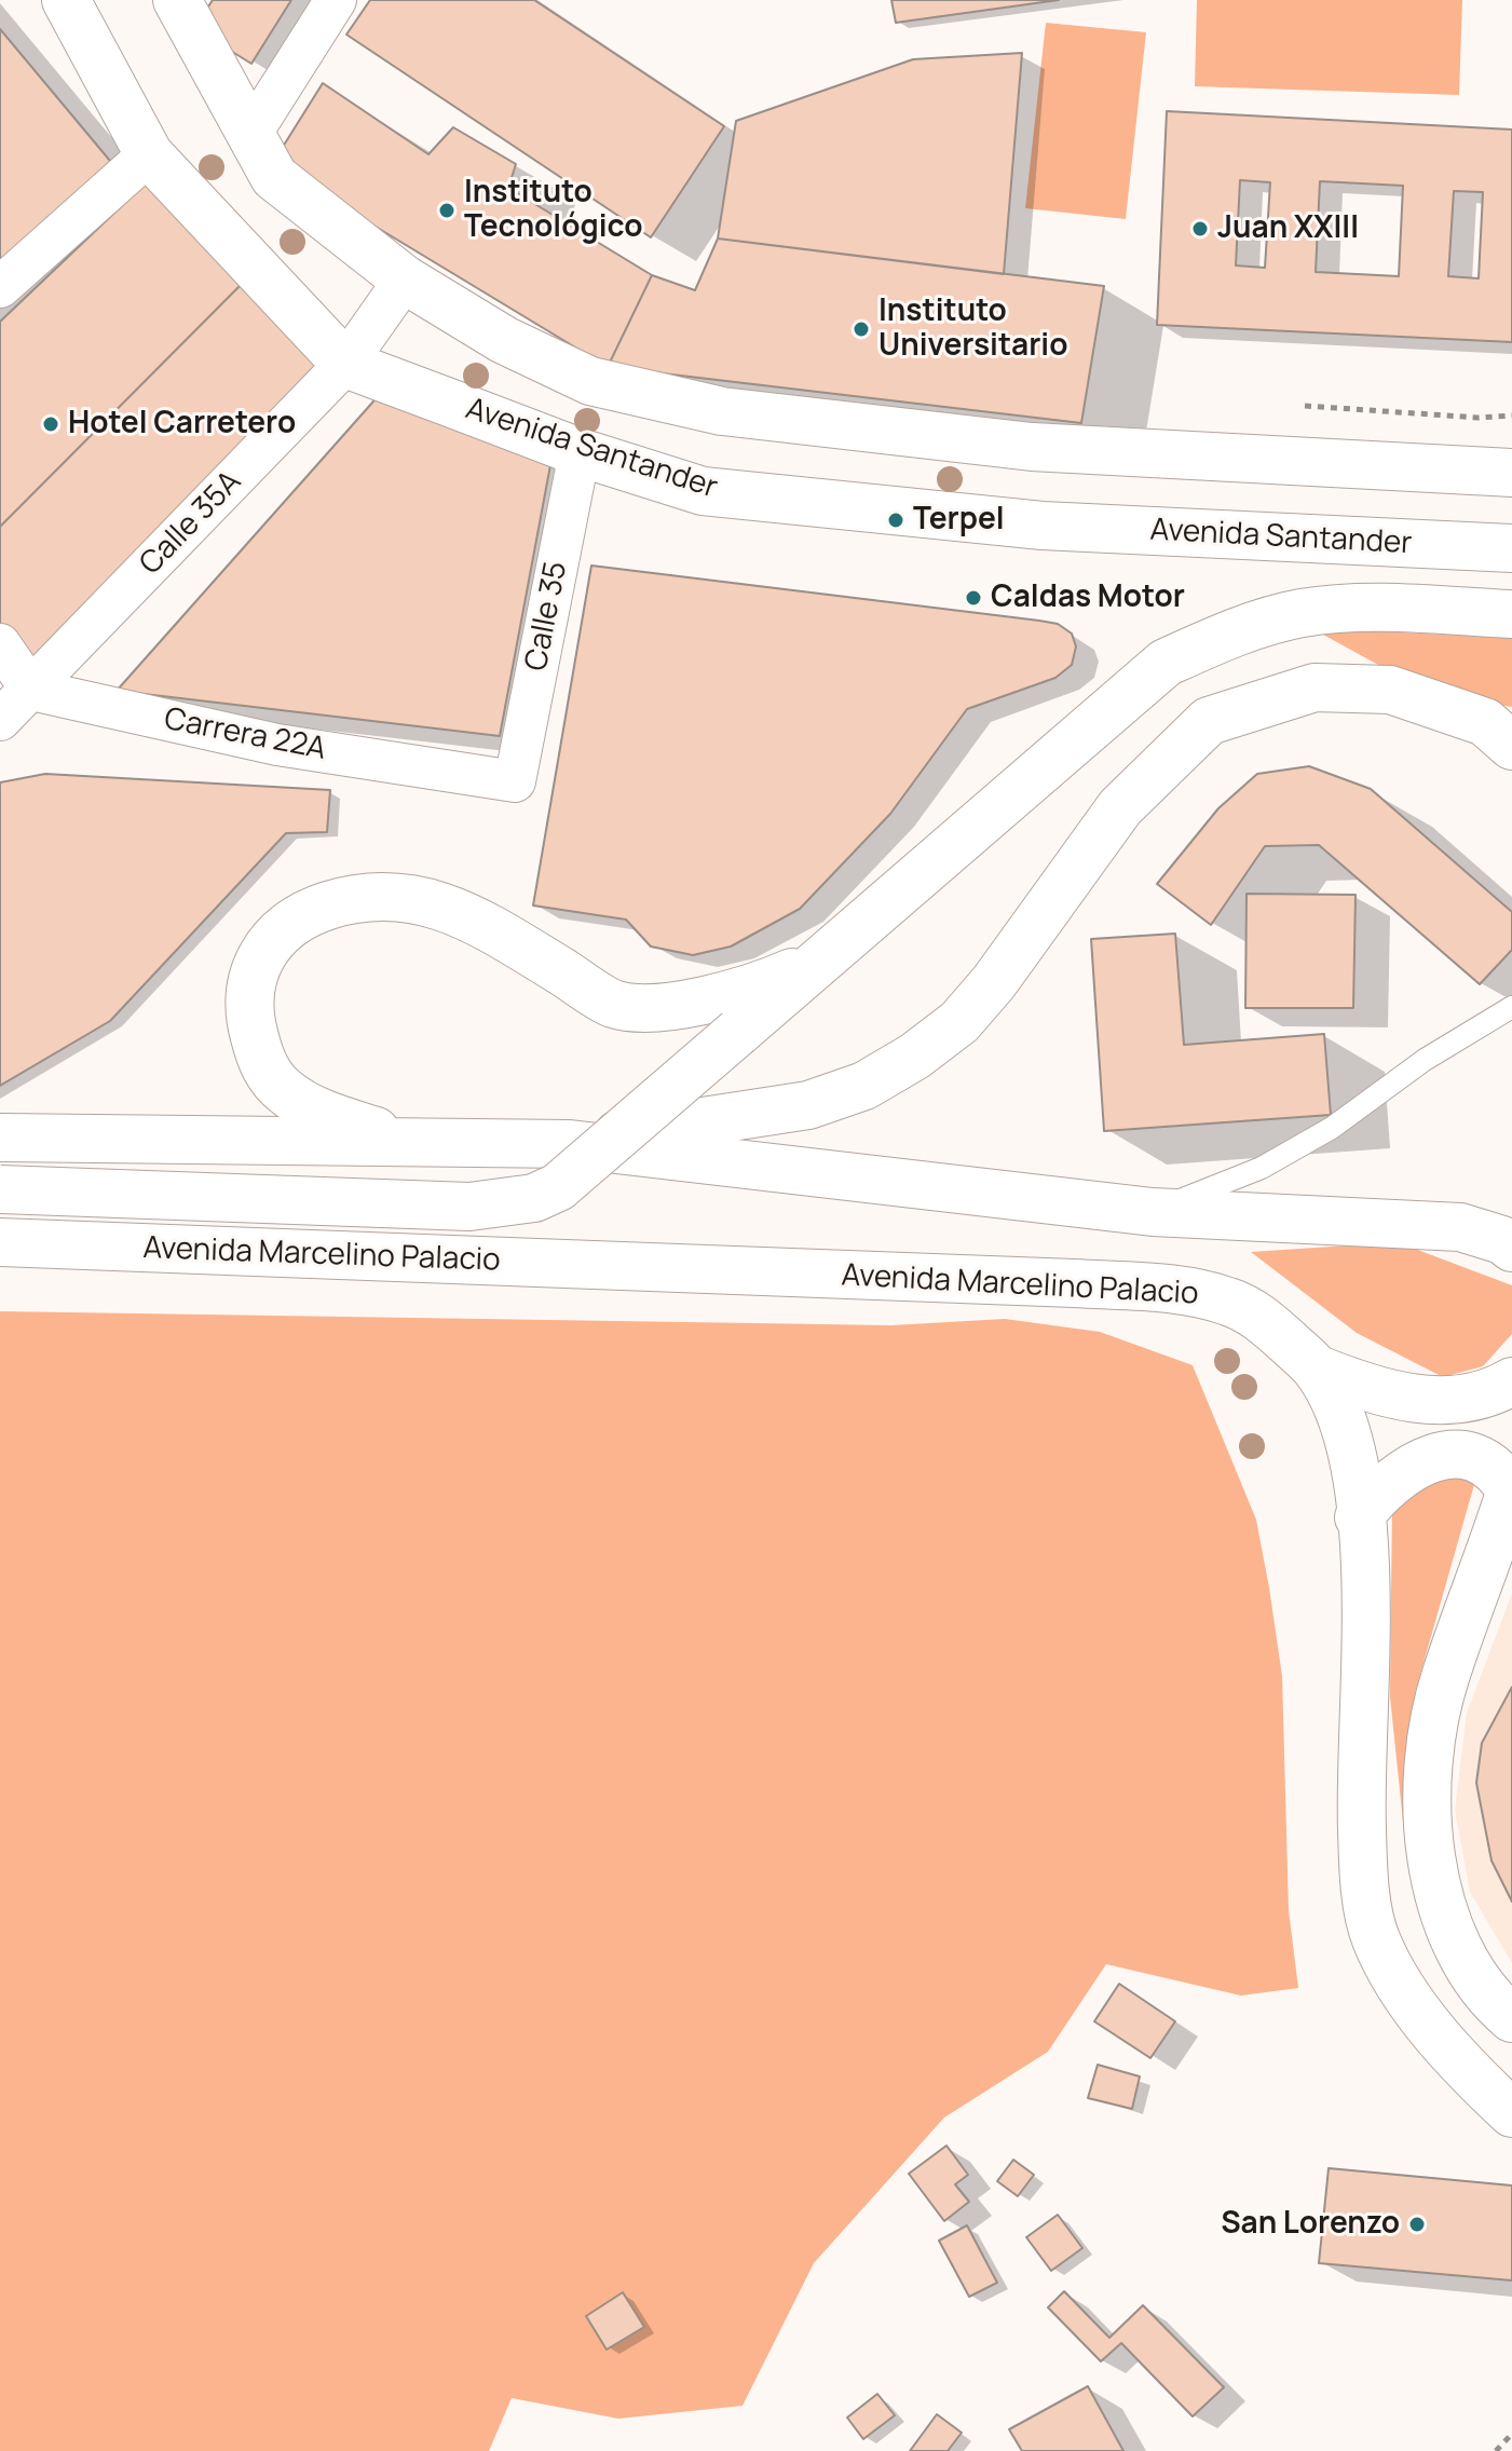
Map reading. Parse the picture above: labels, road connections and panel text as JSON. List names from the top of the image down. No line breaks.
{"streets":{"main road":["Avenida Santander","Avenida Marcelino Palacio"],"street":["Calle 35A","Calle 35","Carrera 22A"]},"crossings":[["Avenida Santander","Calle 35A"],["Avenida Santander","Calle 35"],["Calle 35A","Carrera 22A"],["Calle 35","Carrera 22A"]],"places":["Instituto Tecnológico","Juan XXIII","Instituto Universitario","Hotel Carretero","Terpel","Caldas Motor","San Lorenzo"]}
